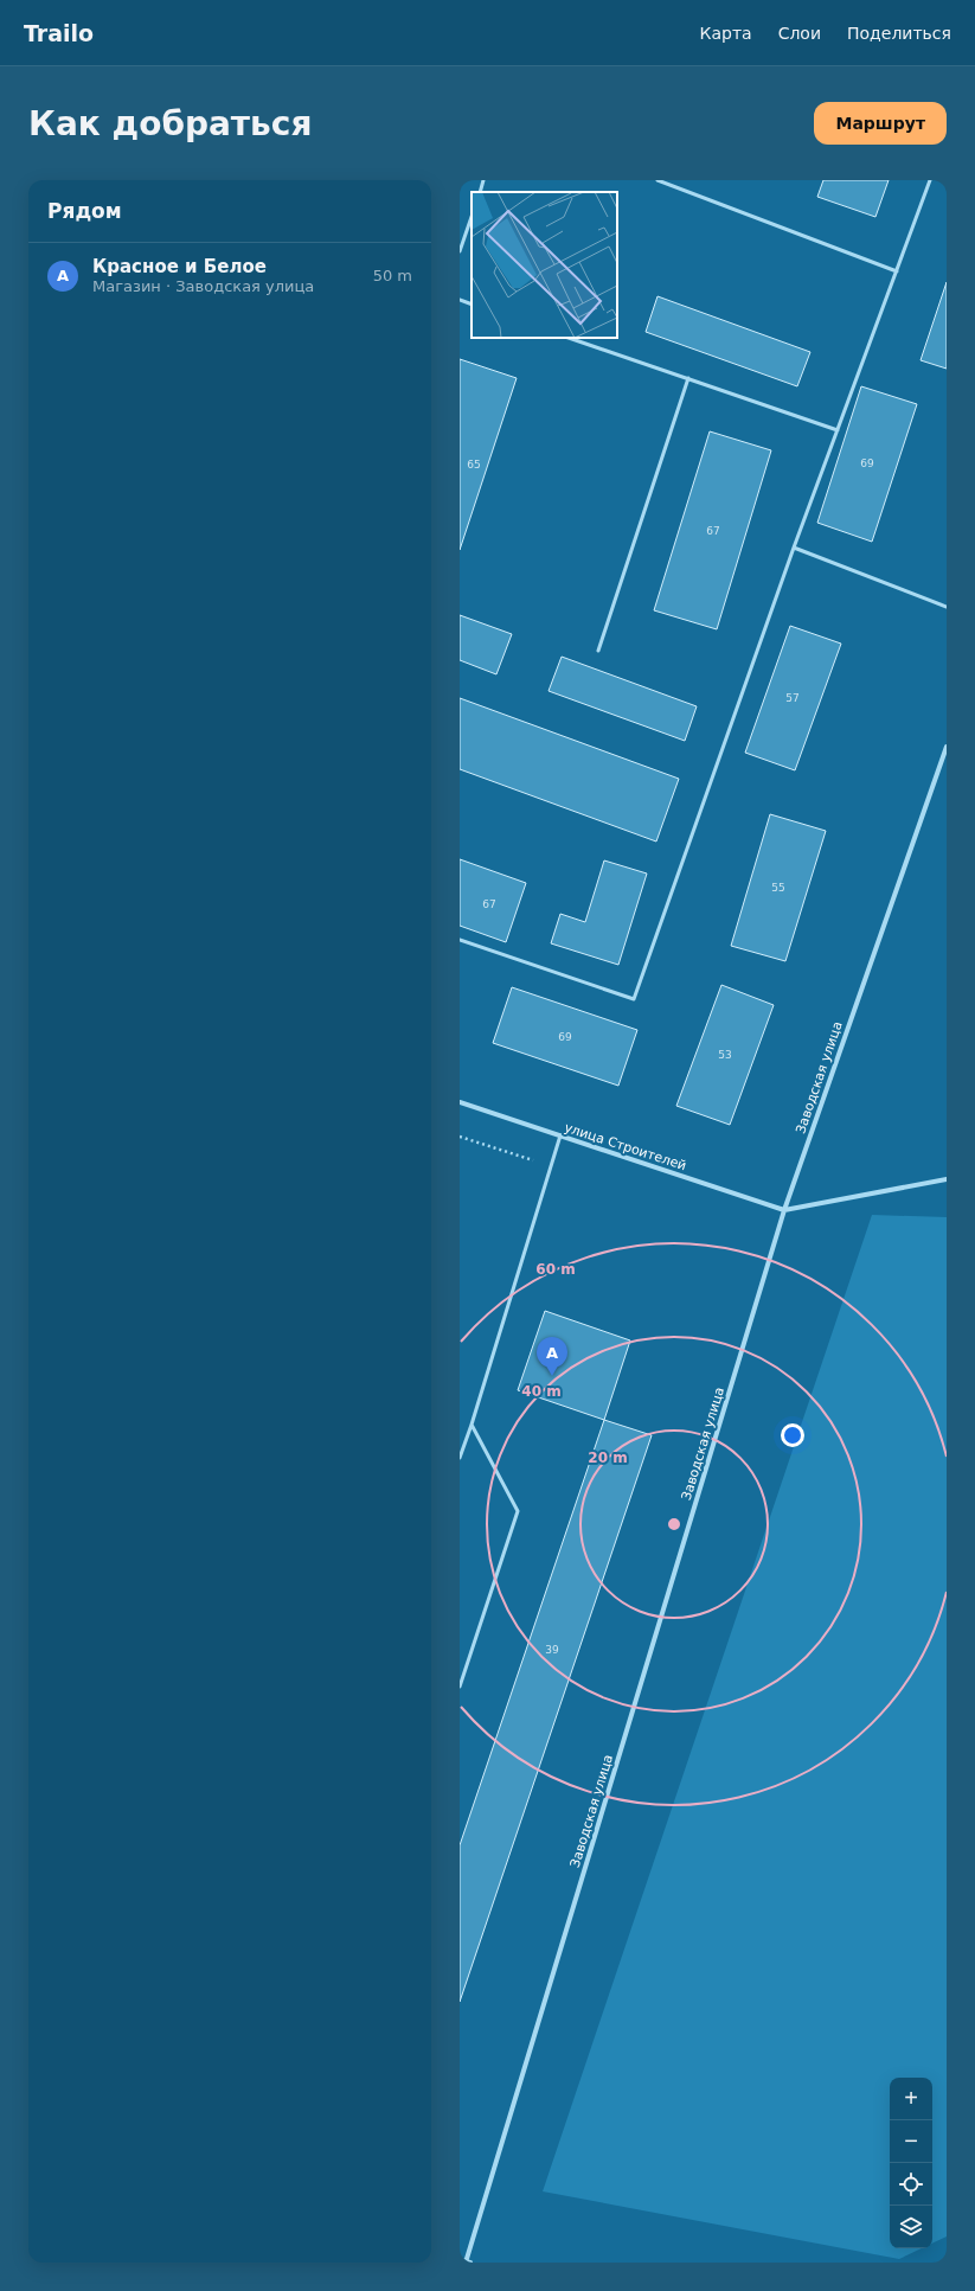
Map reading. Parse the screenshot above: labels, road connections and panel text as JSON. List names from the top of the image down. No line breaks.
{"streets":{"street":["Заводская улица","улица Строителей"]},"crossings":[["Заводская улица","улица Строителей"]],"house_numbers":["69","65","67","57","55","67","69","53","39"],"page":{"header":"Trailo","nav":["Карта","Слои","Поделиться"],"buttons":"Маршрут","title":"Как добраться","heading":"Рядом","list":[{"mark":"A","name":"Красное и Белое","note":"Магазин · Заводская улица","value":"50 m"}],"pins":"A","map_buttons":["+","−"]},"rings":["60 m","40 m","20 m"]}
